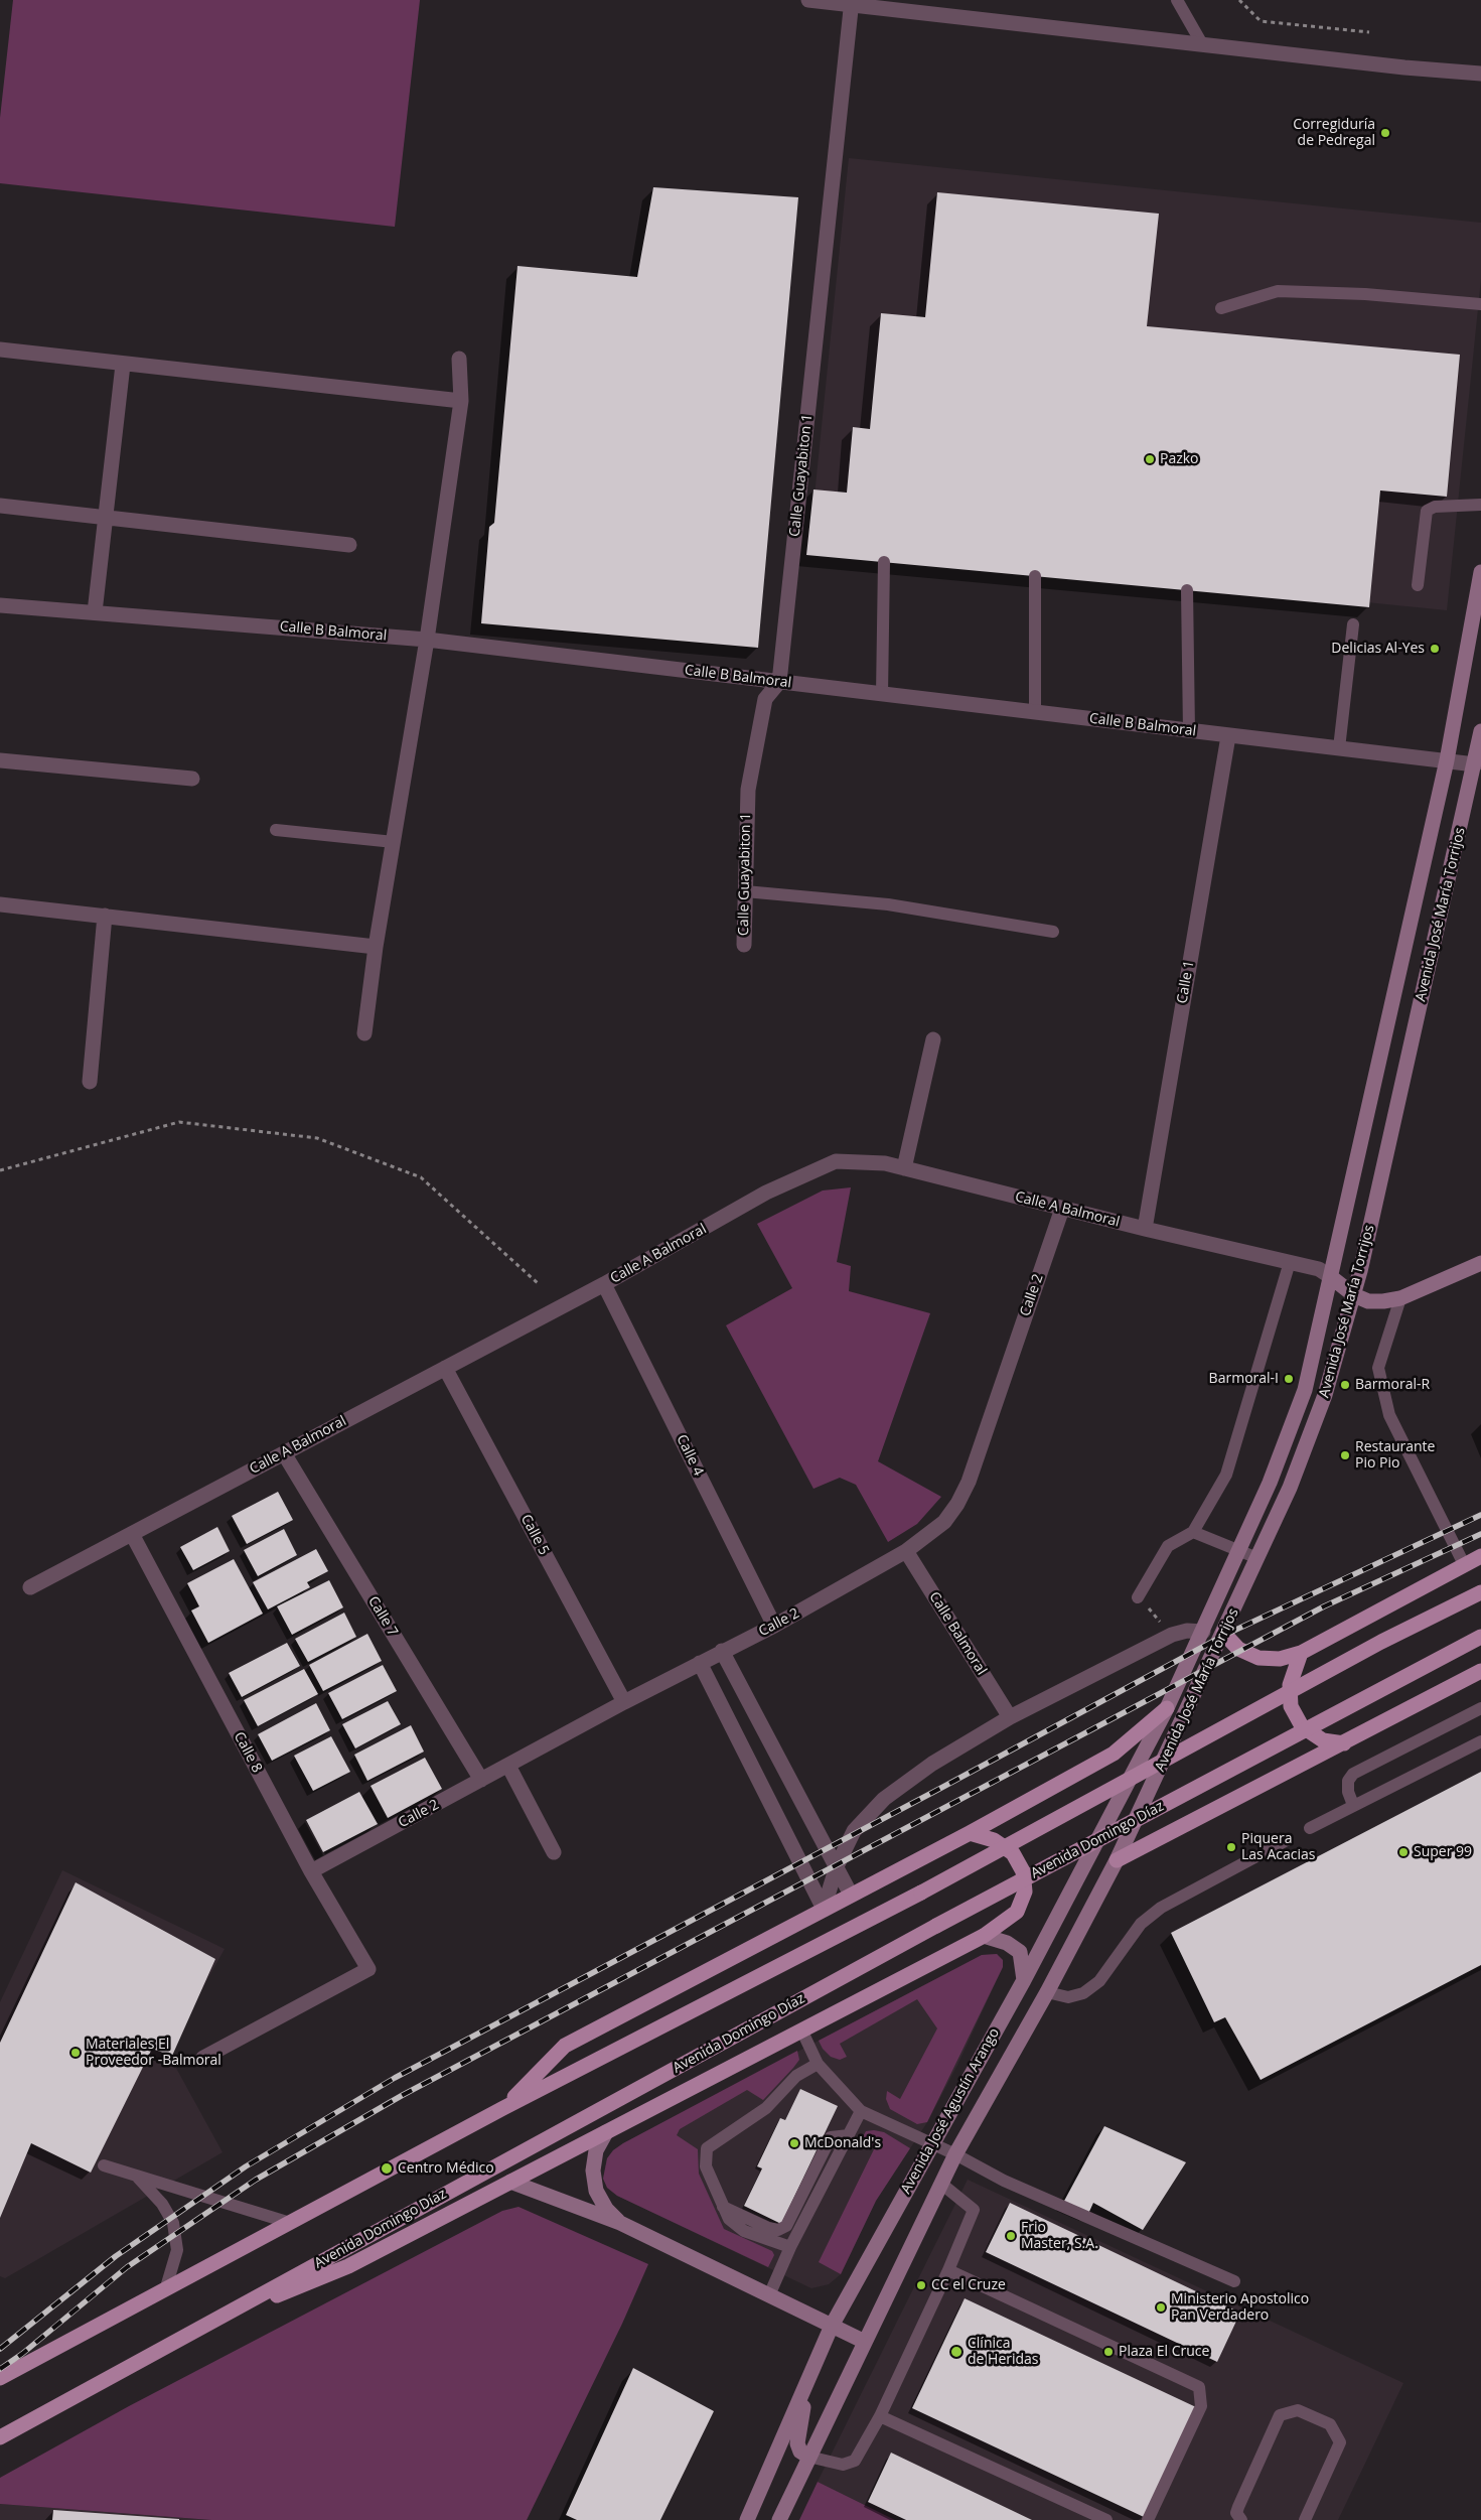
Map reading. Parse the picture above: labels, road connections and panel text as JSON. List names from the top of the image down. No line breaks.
{"streets":{"main road":["Avenida José María Torrijos","Avenida Domingo Díaz","Avenida José Agustín Arango"],"street":["Calle Guayabiton 1","Calle B Balmoral","Calle 1","Calle A Balmoral","Calle 2","Calle 4","Calle 5","Calle 7","Calle Balmoral","Calle 8"]},"crossings":[["Calle Guayabiton 1","Calle B Balmoral"],["Calle B Balmoral","Avenida José María Torrijos"],["Calle B Balmoral","Calle 1"],["Avenida José María Torrijos","Calle A Balmoral"],["Avenida José María Torrijos","Avenida José Agustín Arango"],["Calle 1","Calle A Balmoral"],["Calle A Balmoral","Calle 2"],["Calle A Balmoral","Calle 4"],["Calle A Balmoral","Calle 5"],["Calle A Balmoral","Calle 7"],["Calle A Balmoral","Calle 8"],["Calle 2","Calle 4"],["Calle 2","Calle 5"],["Calle 2","Calle 7"],["Calle 2","Calle Balmoral"],["Calle 2","Calle 8"]],"places":["Corregiduría de Pedregal","Pazko","Delicias Al-Yes","Barmoral-I","Barmoral-R","Restaurante Pio Pio","Piquera Las Acacias","Super 99","Materiales El Proveedor -Balmoral","McDonald's","Centro Médico","Frio Master, S.A.","CC el Cruze","Ministerio Apostolico Pan Verdadero","Clínica de Heridas","Plaza El Cruce"]}
